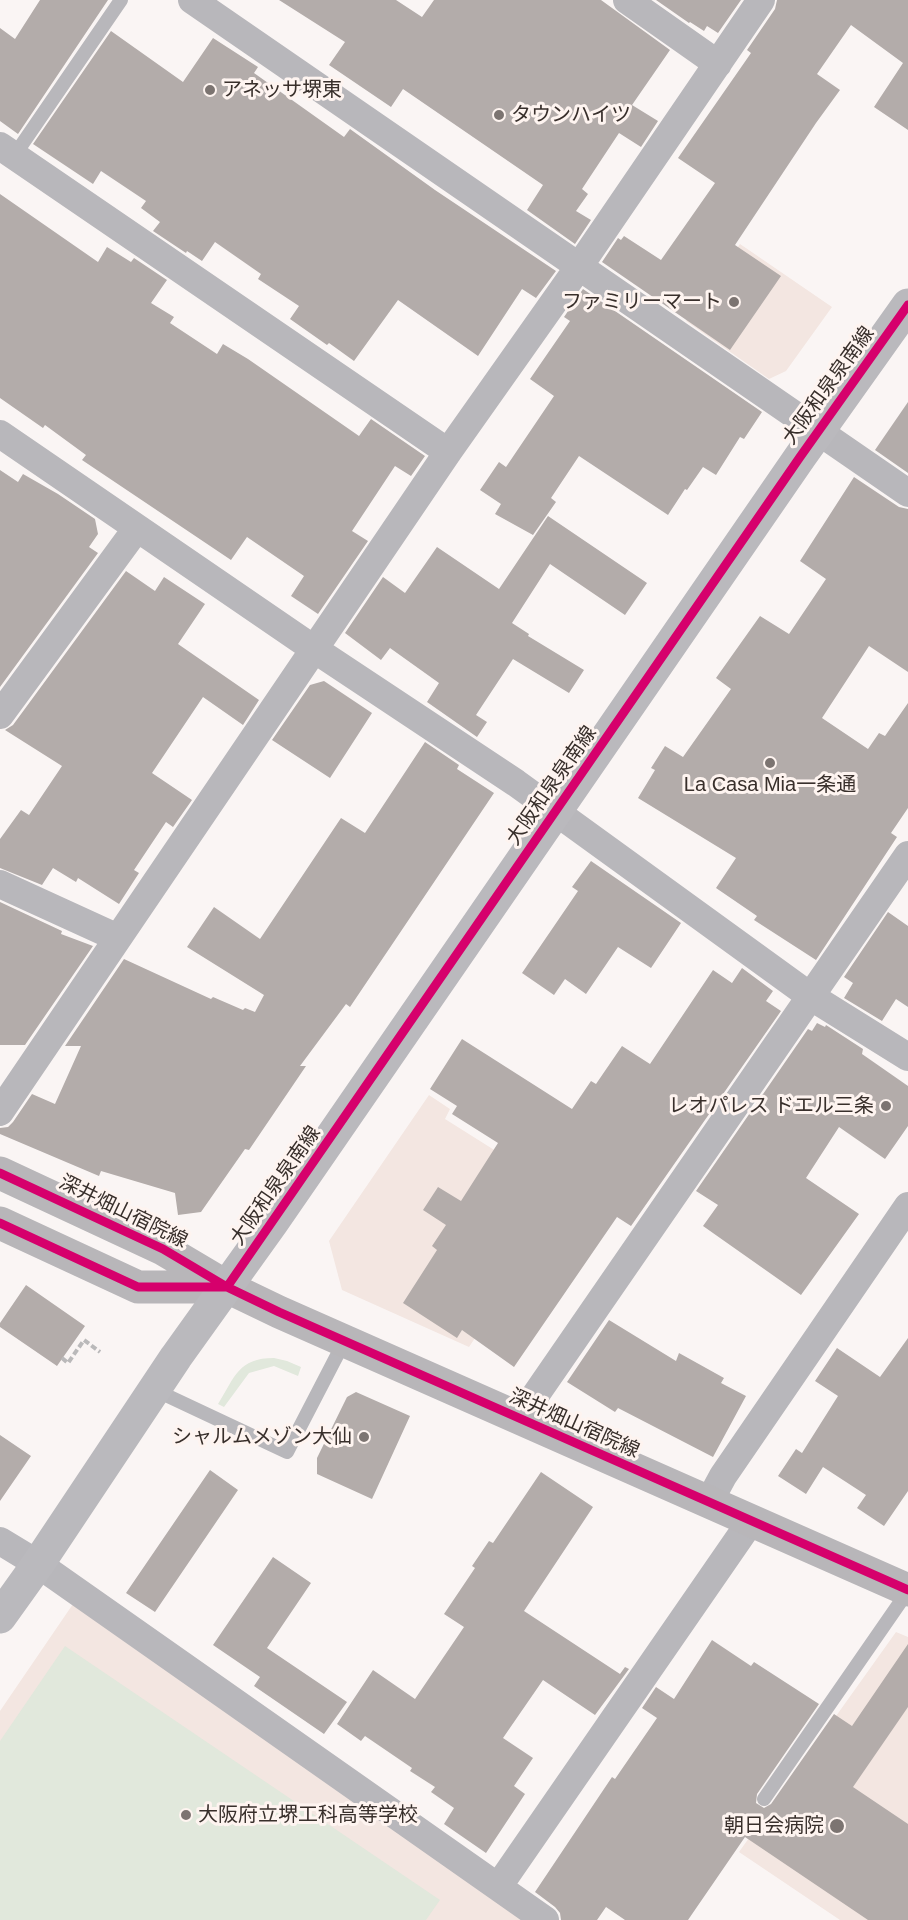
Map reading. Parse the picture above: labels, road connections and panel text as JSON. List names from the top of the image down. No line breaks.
{"streets":{"main road":["大阪和泉泉南線","深井畑山宿院線"]},"crossings":[["大阪和泉泉南線","深井畑山宿院線"]],"places":["アネッサ堺東","タウンハイツ","ファミリーマート","La Casa Mia一条通","レオパレス ドエル三条","シャルムメゾン大仙","大阪府立堺工科高等学校","朝日会病院"]}
